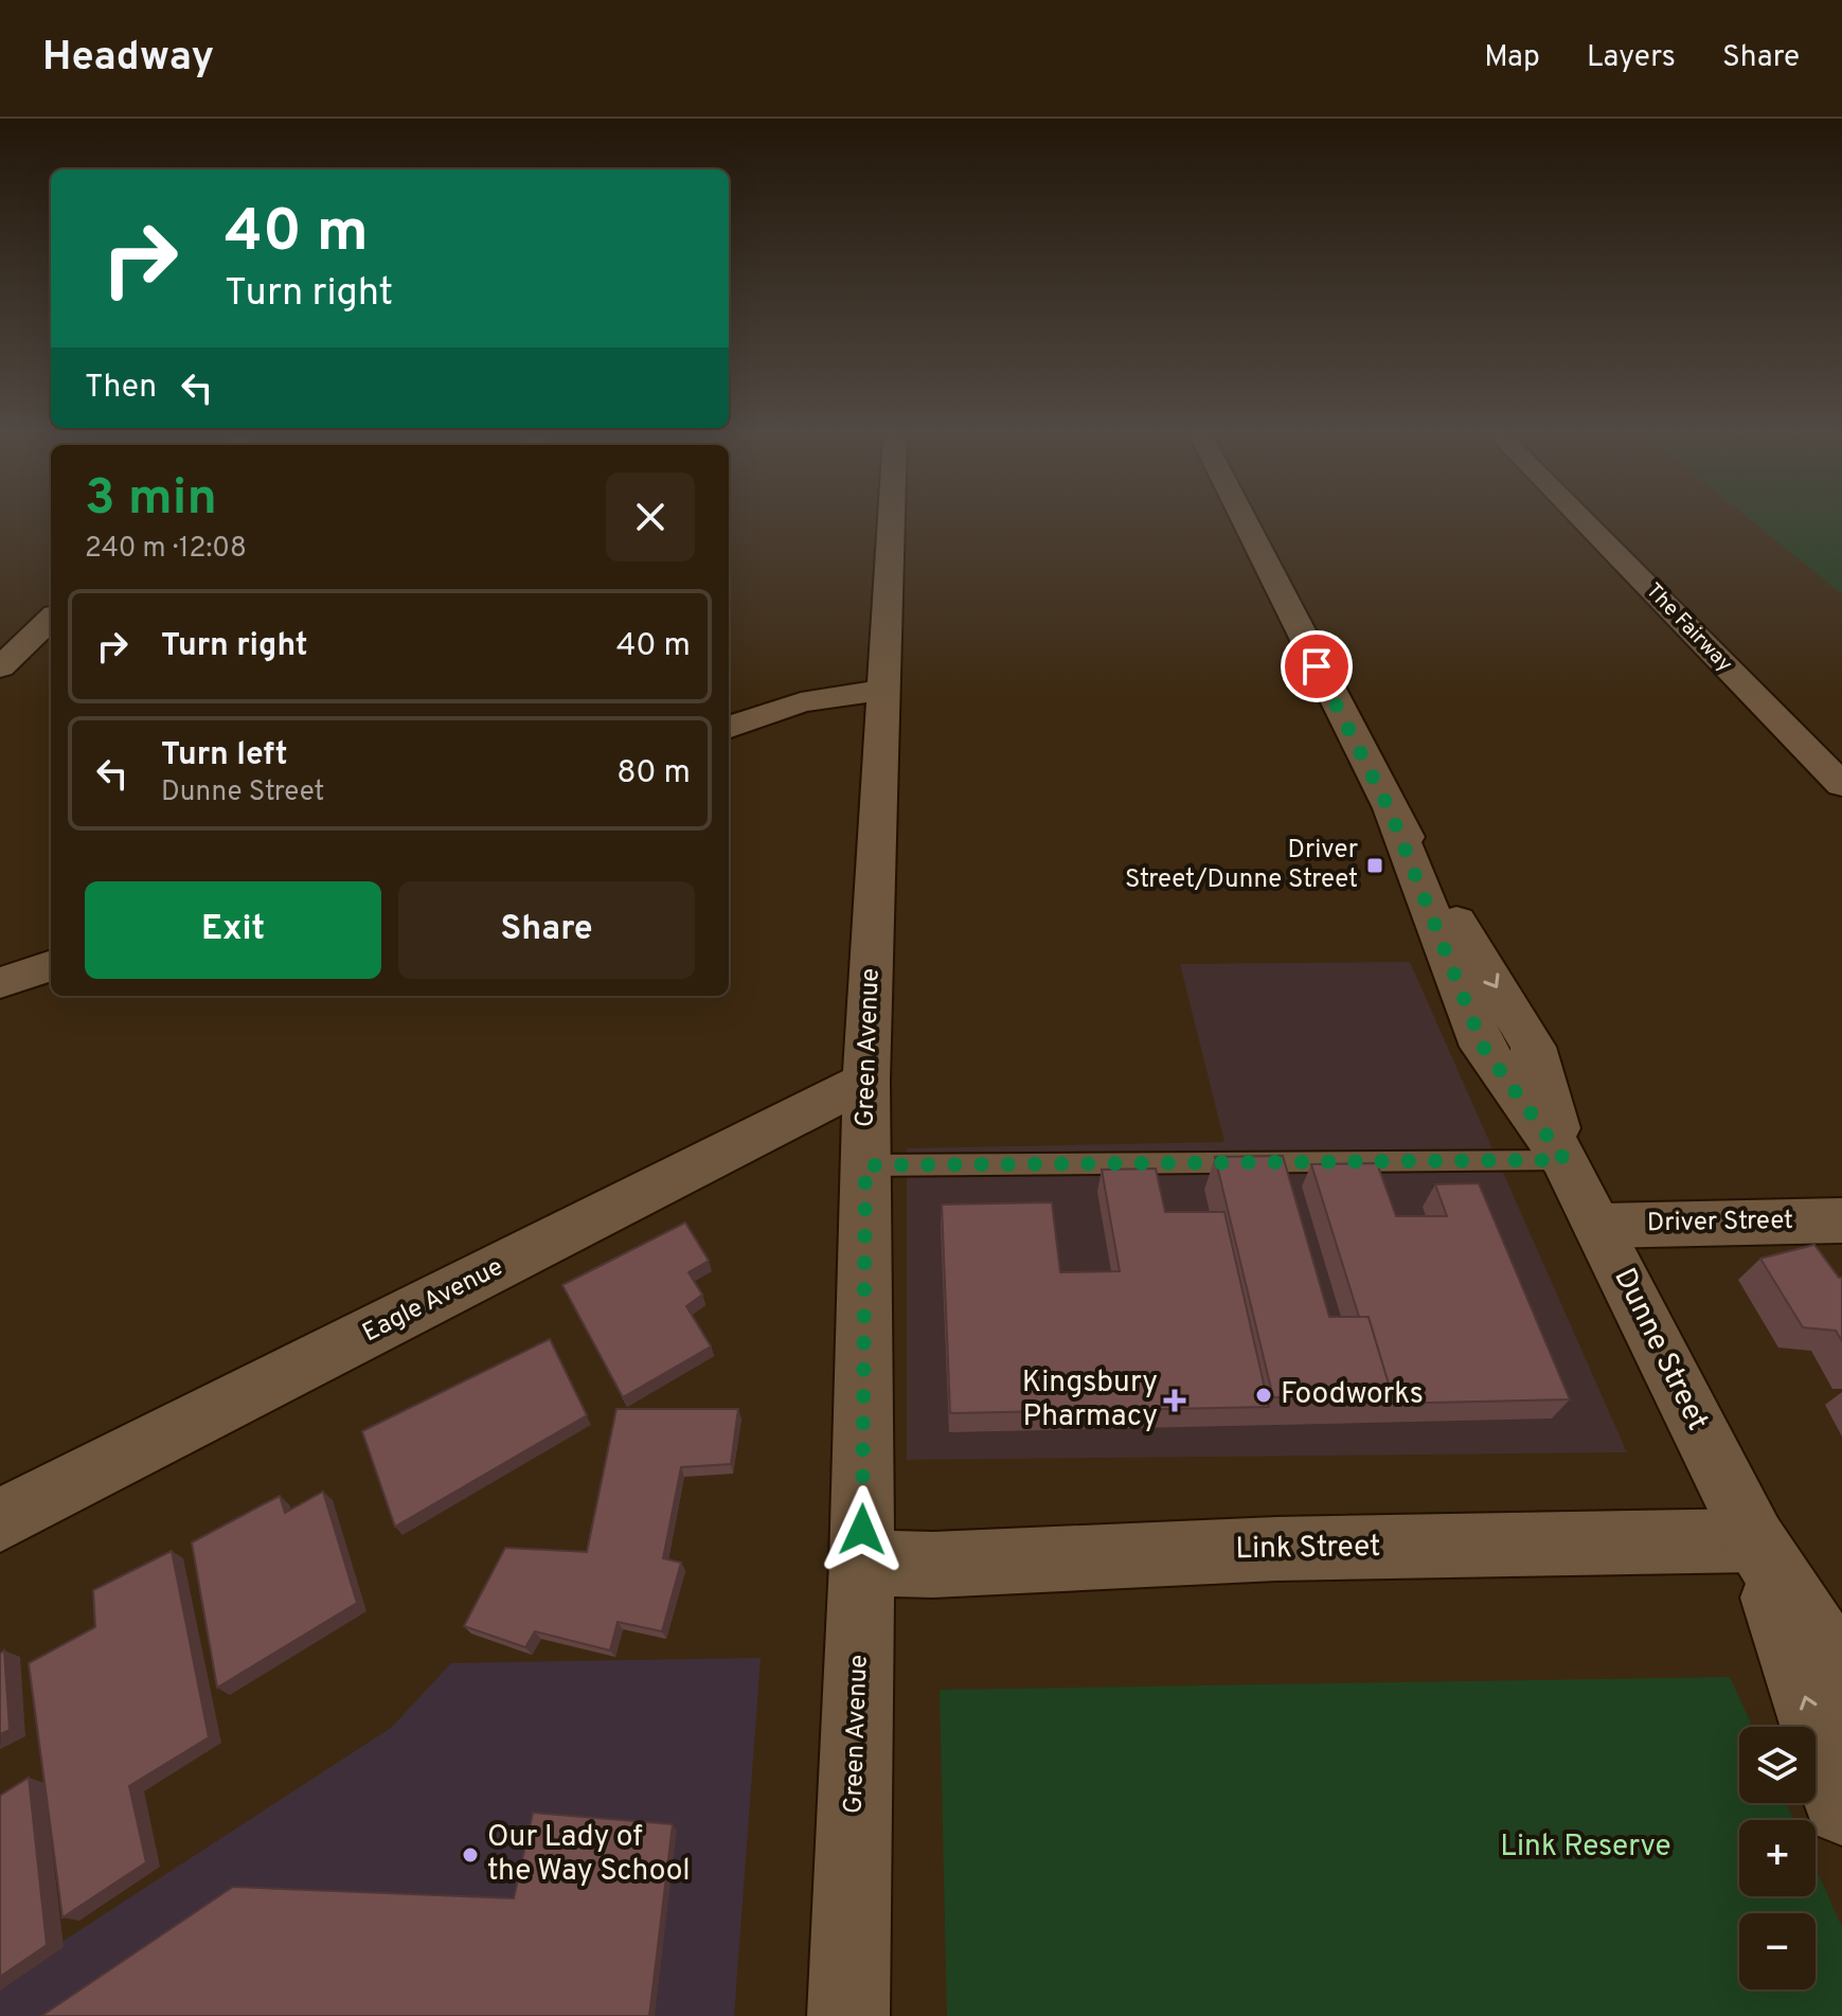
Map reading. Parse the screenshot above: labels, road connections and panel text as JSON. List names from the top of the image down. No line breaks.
{"streets":{"street":["The Fairway","Green Avenue","Driver Street","Eagle Avenue","Dunne Street","Link Street"]},"crossings":[["Green Avenue","Eagle Avenue"],["Green Avenue","Link Street"],["Driver Street","Dunne Street"],["Dunne Street","Link Street"]],"parks":["Link Reserve"],"places":{"transit":["Driver Street/Dunne Street"],"other":["Foodworks","Our Lady of the Way School"],"health":["Kingsbury Pharmacy"]},"page":{"header":"Headway","nav":["Map","Layers","Share"],"turn":["40 m","Turn right"],"then":"Then","heading":["3 min","240 m · 12:08"],"list":[{"name":"Turn right","value":"40 m"},{"name":"Turn left","note":"Dunne Street","value":"80 m"}],"buttons":["Exit","Share"],"map_buttons":["+","−"]}}
